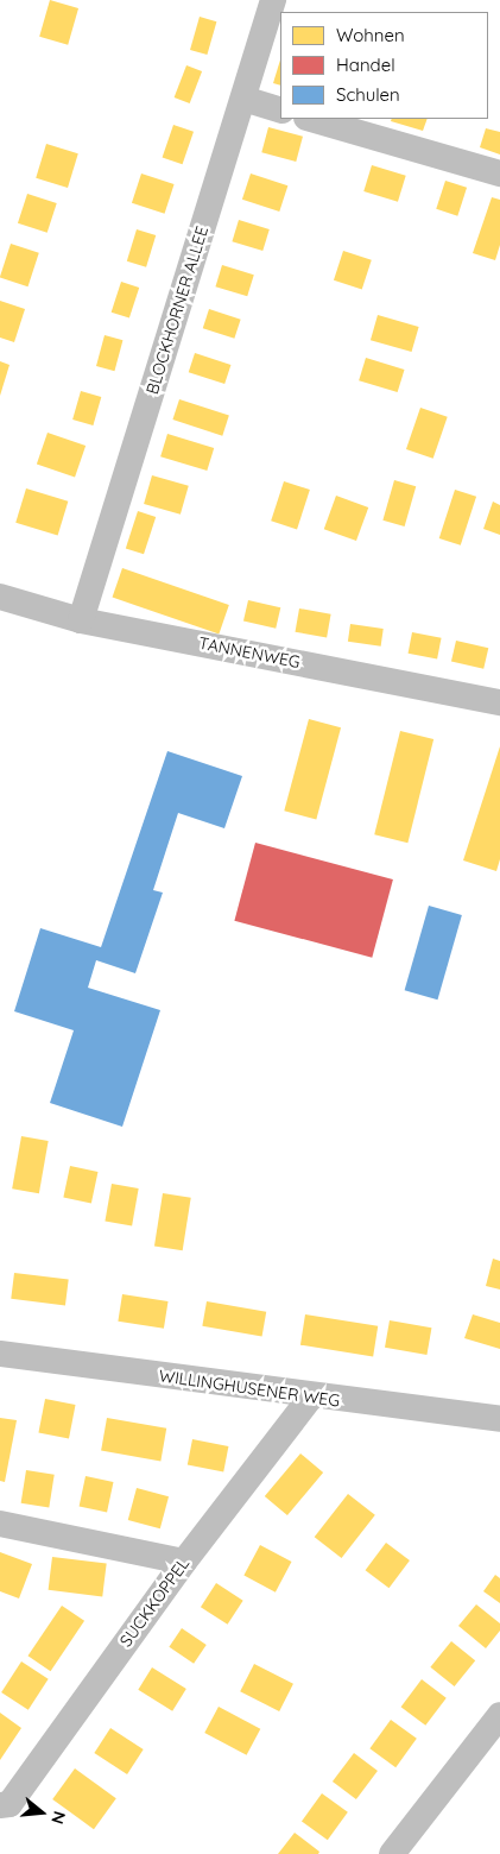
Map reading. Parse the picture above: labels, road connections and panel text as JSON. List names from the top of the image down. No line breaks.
{"streets":{"street":["BLOCKHORNER ALLEE","TANNENWEG","WILLINGHUSENER WEG","SUCKKOPPEL"]},"crossings":[["BLOCKHORNER ALLEE","TANNENWEG"],["WILLINGHUSENER WEG","SUCKKOPPEL"]],"legend":["Wohnen","Handel","Schulen"],"north":"right"}
